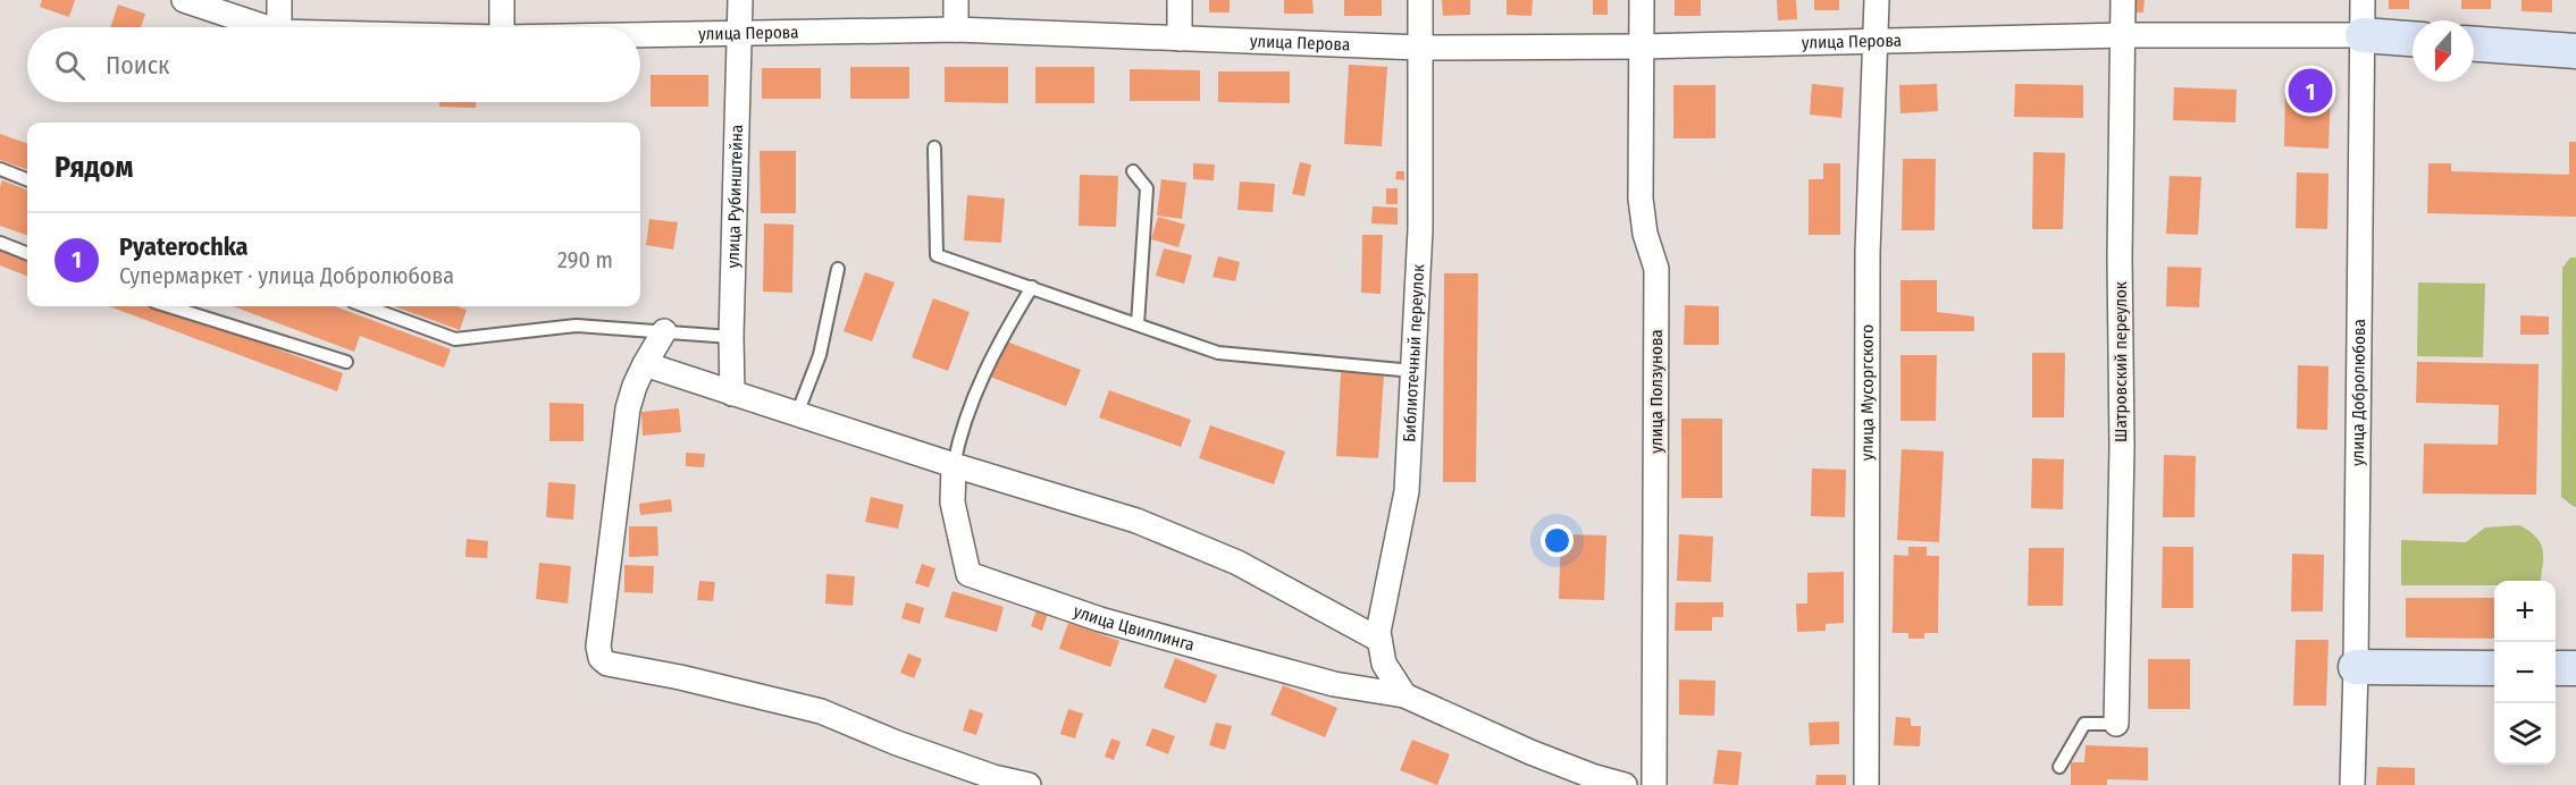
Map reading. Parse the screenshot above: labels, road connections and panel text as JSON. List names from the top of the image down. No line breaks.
{"streets":{"street":["улица Перова","улица Рубинштейна","Библиотечный переулок","Шатровский переулок","улица Ползунова","улица Мусоргского","улица Добролюбова","улица Цвиллинга"]},"crossings":[["улица Перова","улица Рубинштейна"],["улица Перова","Библиотечный переулок"],["улица Перова","Шатровский переулок"],["улица Перова","улица Ползунова"],["улица Перова","улица Мусоргского"],["улица Перова","улица Добролюбова"],["Библиотечный переулок","улица Цвиллинга"]],"north":"bottom","page":{"search":"Поиск","pins":"1","heading":"Рядом","list":[{"mark":"1","name":"Pyaterochka","note":"Супермаркет · улица Добролюбова","value":"290 m"}],"map_buttons":["+","−"]}}
